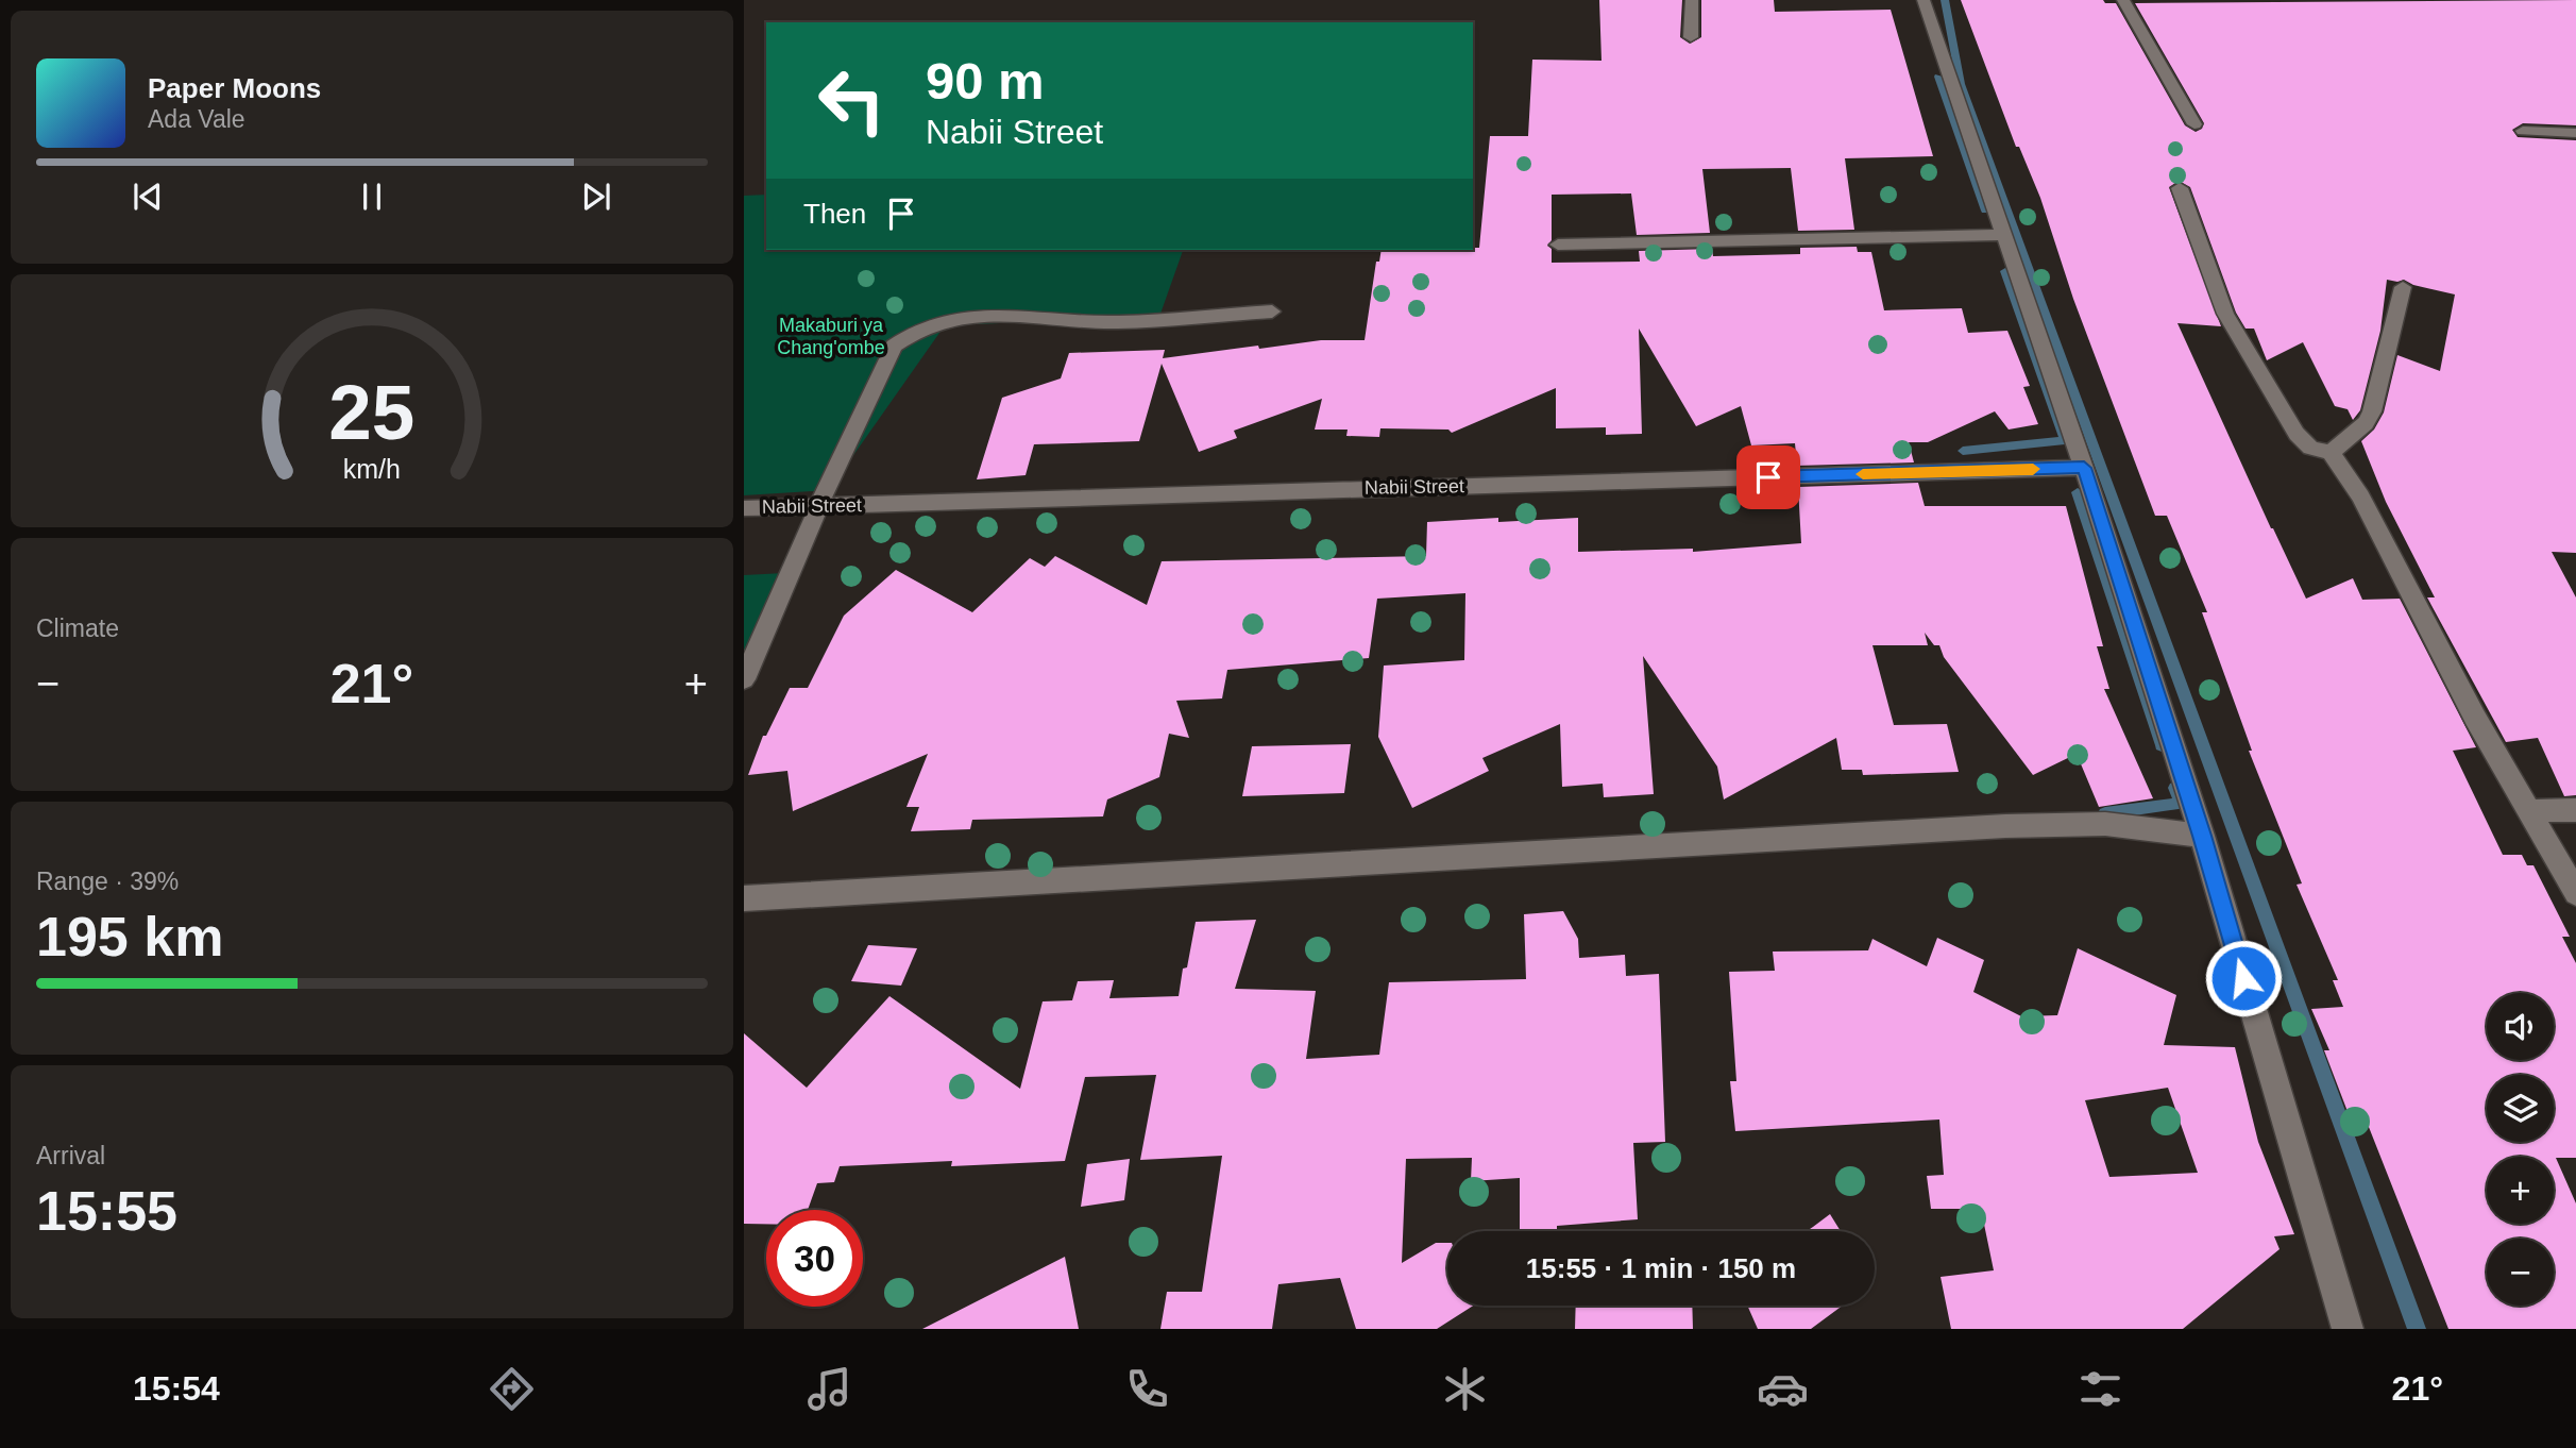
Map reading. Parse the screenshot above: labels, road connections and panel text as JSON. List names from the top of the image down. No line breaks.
{"streets":{"street":["Nabii Street"]},"parks":["Makaburi ya Chang'ombe"],"page":{"turn":["90 m","Nabii Street"],"song":["Paper Moons","Ada Vale"],"then":"Then","tile":["Climate",["Range · 39%","195 km"],["Arrival","15:55"]],"heat":["−","21°","+"],"map_buttons":["+","−"],"limit":"30","trip":"15:55 · 1 min · 150 m","tabs":["15:54","21°"],"gauge":["25","km/h"]}}
